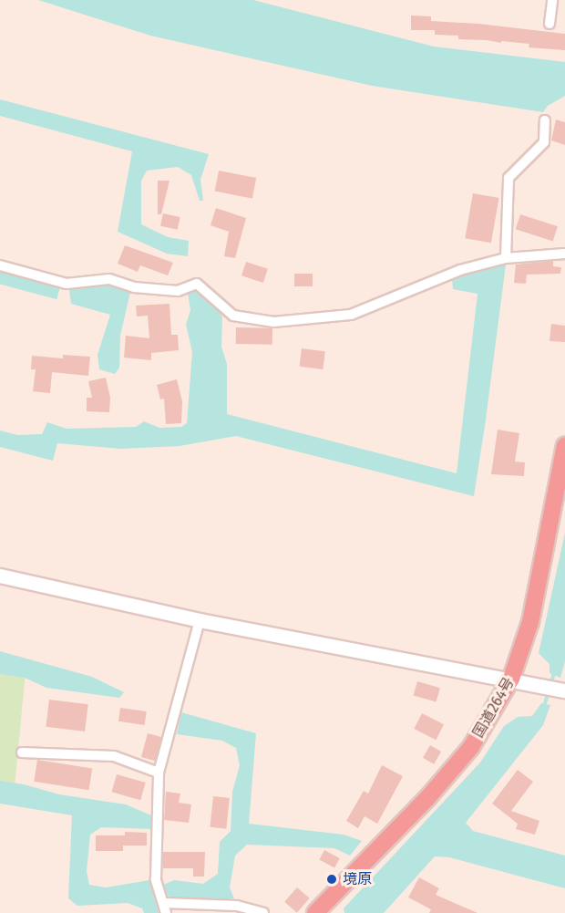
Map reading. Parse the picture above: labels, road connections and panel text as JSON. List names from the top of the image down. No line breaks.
{"streets":{"highway":["国道264号"]},"places":["境原"]}
